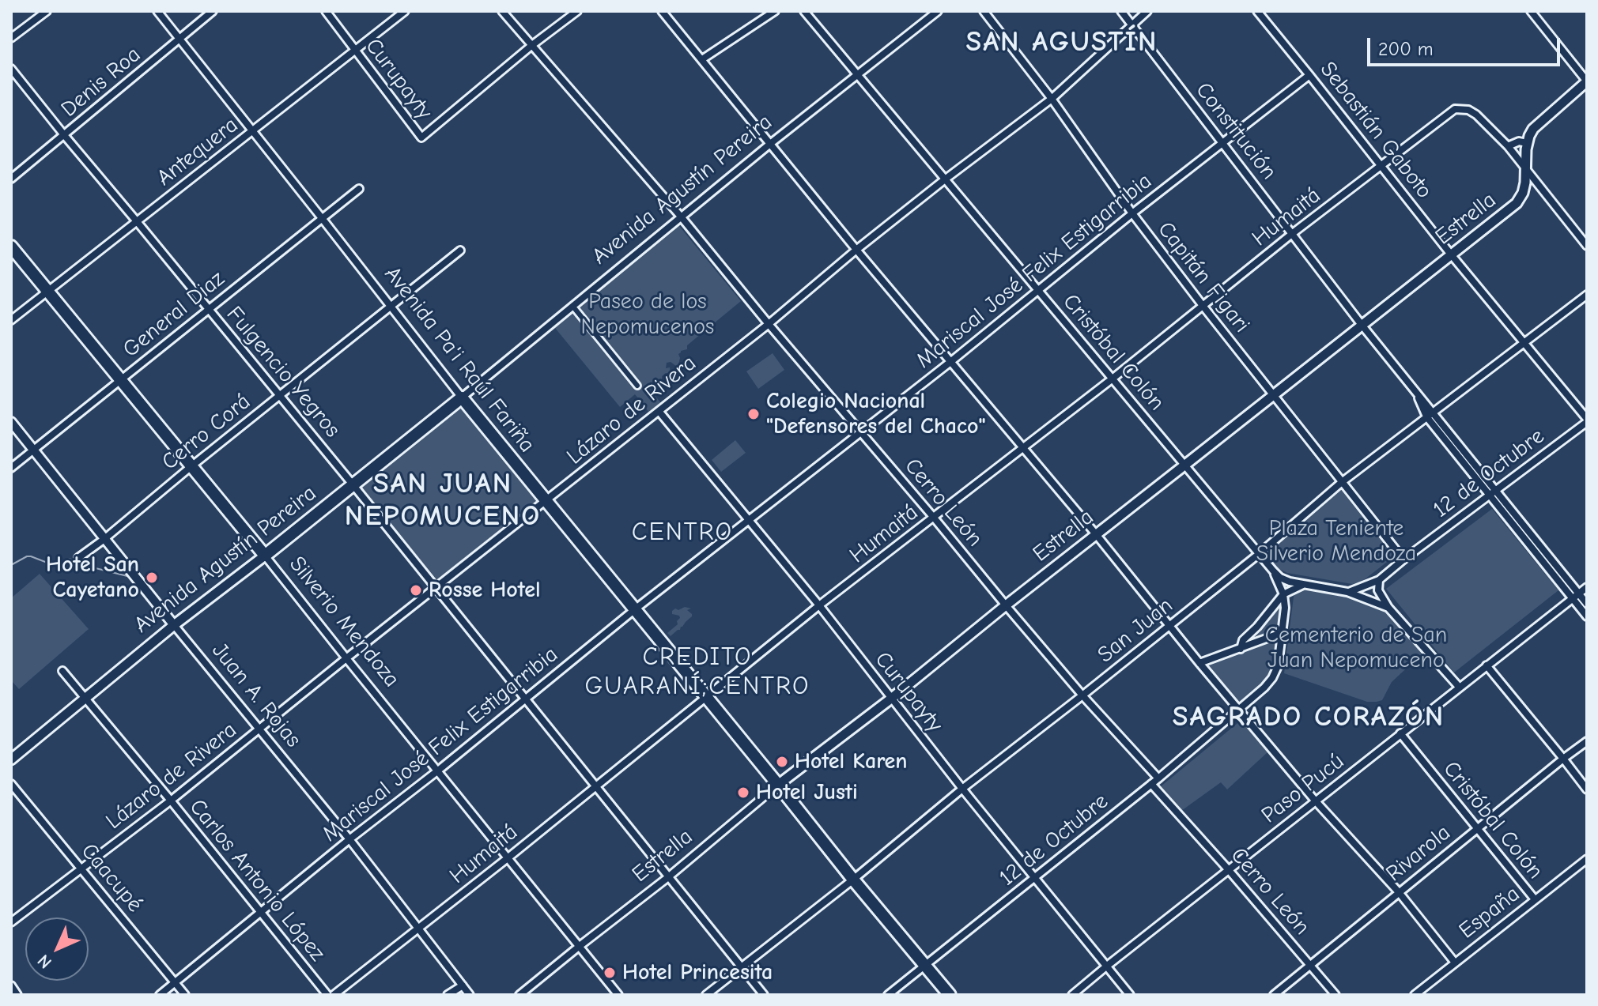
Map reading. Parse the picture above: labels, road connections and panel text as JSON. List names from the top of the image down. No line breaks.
{"streets":{"highway":["Avenida Agustín Pereira","Avenida Pa'i Raúl Fariña","Silverio Mendoza"],"main road":["Estrella"],"street":["Curupayty","Denis Roa","Sebastián Gaboto","Constitución","Antequera","Humaitá","Mariscal José Felix Estigarribia","Capitán Figari","General Diaz","Cristóbal Colón","Fulgencio Yegros","Lázaro de Rivera","Cerro Corá","12 de Octubre","Cerro León","San Juan","Juan A. Rojas","Paso Pucú","Rivarola","Caacupé","Carlos Antonio López","España"]},"crossings":[["Curupayty","Antequera"],["Curupayty","Humaitá"],["Curupayty","Estrella"],["Curupayty","Mariscal José Felix Estigarribia"],["Curupayty","Lázaro de Rivera"],["Curupayty","12 de Octubre"],["Curupayty","Cerro León"],["Curupayty","San Juan"],["Curupayty","Paso Pucú"],["Denis Roa","Avenida Pa'i Raúl Fariña"],["Denis Roa","Fulgencio Yegros"],["Sebastián Gaboto","Humaitá"],["Sebastián Gaboto","Estrella"],["Sebastián Gaboto","Mariscal José Felix Estigarribia"],["Sebastián Gaboto","12 de Octubre"],["Sebastián Gaboto","San Juan"],["Constitución","Humaitá"],["Constitución","Estrella"],["Constitución","Mariscal José Felix Estigarribia"],["Constitución","Lázaro de Rivera"],["Constitución","12 de Octubre"],["Constitución","San Juan"],["Constitución","Paso Pucú"],["Antequera","Avenida Pa'i Raúl Fariña"],["Antequera","Fulgencio Yegros"],["Antequera","Silverio Mendoza"],["Avenida Agustín Pereira","Cristóbal Colón"],["Avenida Agustín Pereira","Avenida Pa'i Raúl Fariña"],["Avenida Agustín Pereira","Fulgencio Yegros"],["Avenida Agustín Pereira","Cerro León"],["Avenida Agustín Pereira","Silverio Mendoza"],["Avenida Agustín Pereira","Juan A. Rojas"],["Avenida Agustín Pereira","Carlos Antonio López"],["Humaitá","Capitán Figari"],["Humaitá","Cristóbal Colón"],["Humaitá","Avenida Pa'i Raúl Fariña"],["Humaitá","Fulgencio Yegros"],["Humaitá","Cerro León"],["Humaitá","Silverio Mendoza"],["Humaitá","Juan A. Rojas"],["Estrella","Capitán Figari"],["Estrella","Cristóbal Colón"],["Estrella","Avenida Pa'i Raúl Fariña"],["Estrella","Fulgencio Yegros"],["Estrella","Cerro León"],["Estrella","Silverio Mendoza"],["Mariscal José Felix Estigarribia","Capitán Figari"],["Mariscal José Felix Estigarribia","Cristóbal Colón"],["Mariscal José Felix Estigarribia","Avenida Pa'i Raúl Fariña"],["Mariscal José Felix Estigarribia","Fulgencio Yegros"],["Mariscal José Felix Estigarribia","Cerro León"],["Mariscal José Felix Estigarribia","Silverio Mendoza"],["Mariscal José Felix Estigarribia","Juan A. Rojas"],["Mariscal José Felix Estigarribia","Caacupé"],["Mariscal José Felix Estigarribia","Carlos Antonio López"],["Capitán Figari","Lázaro de Rivera"],["Capitán Figari","12 de Octubre"],["Capitán Figari","San Juan"],["General Diaz","Avenida Pa'i Raúl Fariña"],["General Diaz","Fulgencio Yegros"],["General Diaz","Silverio Mendoza"],["General Diaz","Juan A. Rojas"],["Cristóbal Colón","Lázaro de Rivera"],["Cristóbal Colón","San Juan"],["Cristóbal Colón","Paso Pucú"],["Cristóbal Colón","Rivarola"],["Cristóbal Colón","España"],["Avenida Pa'i Raúl Fariña","Lázaro de Rivera"],["Avenida Pa'i Raúl Fariña","Cerro Corá"],["Avenida Pa'i Raúl Fariña","12 de Octubre"],["Avenida Pa'i Raúl Fariña","San Juan"],["Fulgencio Yegros","Lázaro de Rivera"],["Fulgencio Yegros","Cerro Corá"],["Fulgencio Yegros","San Juan"],["Lázaro de Rivera","Cerro León"],["Lázaro de Rivera","Silverio Mendoza"],["Lázaro de Rivera","Juan A. Rojas"],["Lázaro de Rivera","Caacupé"],["Lázaro de Rivera","Carlos Antonio López"],["Cerro Corá","Silverio Mendoza"],["Cerro Corá","Juan A. Rojas"],["12 de Octubre","Cerro León"],["Cerro León","San Juan"],["Cerro León","Paso Pucú"],["Cerro León","Rivarola"]],"districts":["SAN AGUSTÍN","SAN JUAN NEPOMUCENO","CENTRO","CREDITO GUARANÍ;CENTRO","SAGRADO CORAZÓN"],"parks":["Paseo de los Nepomucenos","Plaza Teniente Silverio Mendoza","Cementerio de San Juan Nepomuceno"],"places":["Colegio Nacional \"Defensores del Chaco\"","Hotel San Cayetano","Rosse Hotel","Hotel Karen","Hotel Justi","Hotel Princesita"],"scale_bar":"200 m","north":"bottom left"}
